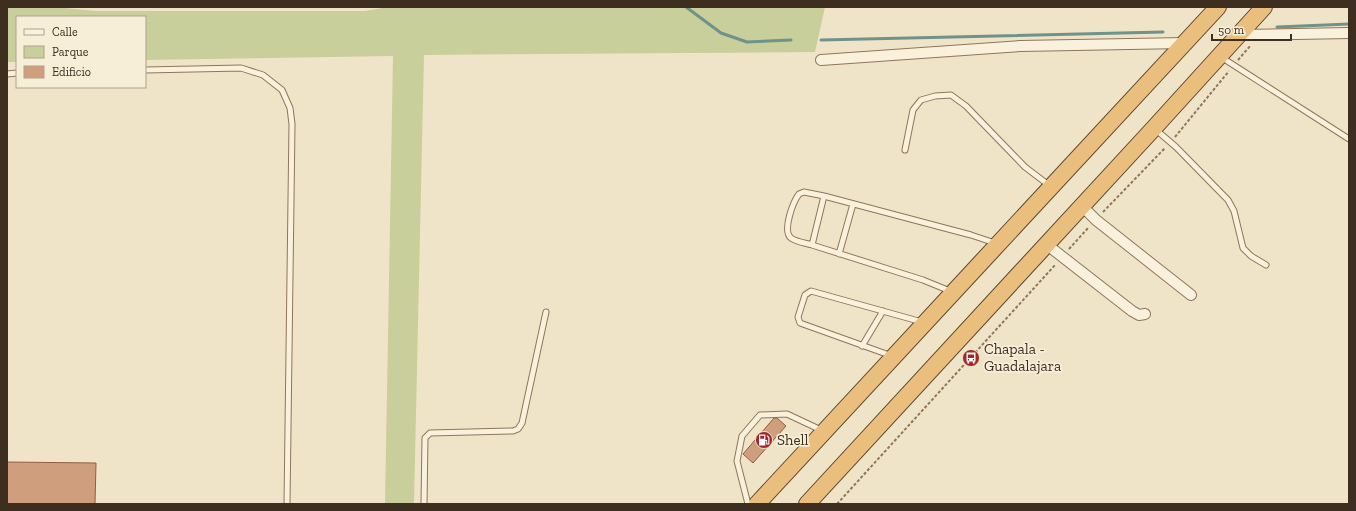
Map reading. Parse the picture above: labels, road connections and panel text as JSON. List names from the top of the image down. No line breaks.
{"places":{"bus stop":["Chapala - Guadalajara"],"fuel station":["Shell"]},"legend":["Calle","Parque","Edificio"],"scale_bar":"50 m"}
